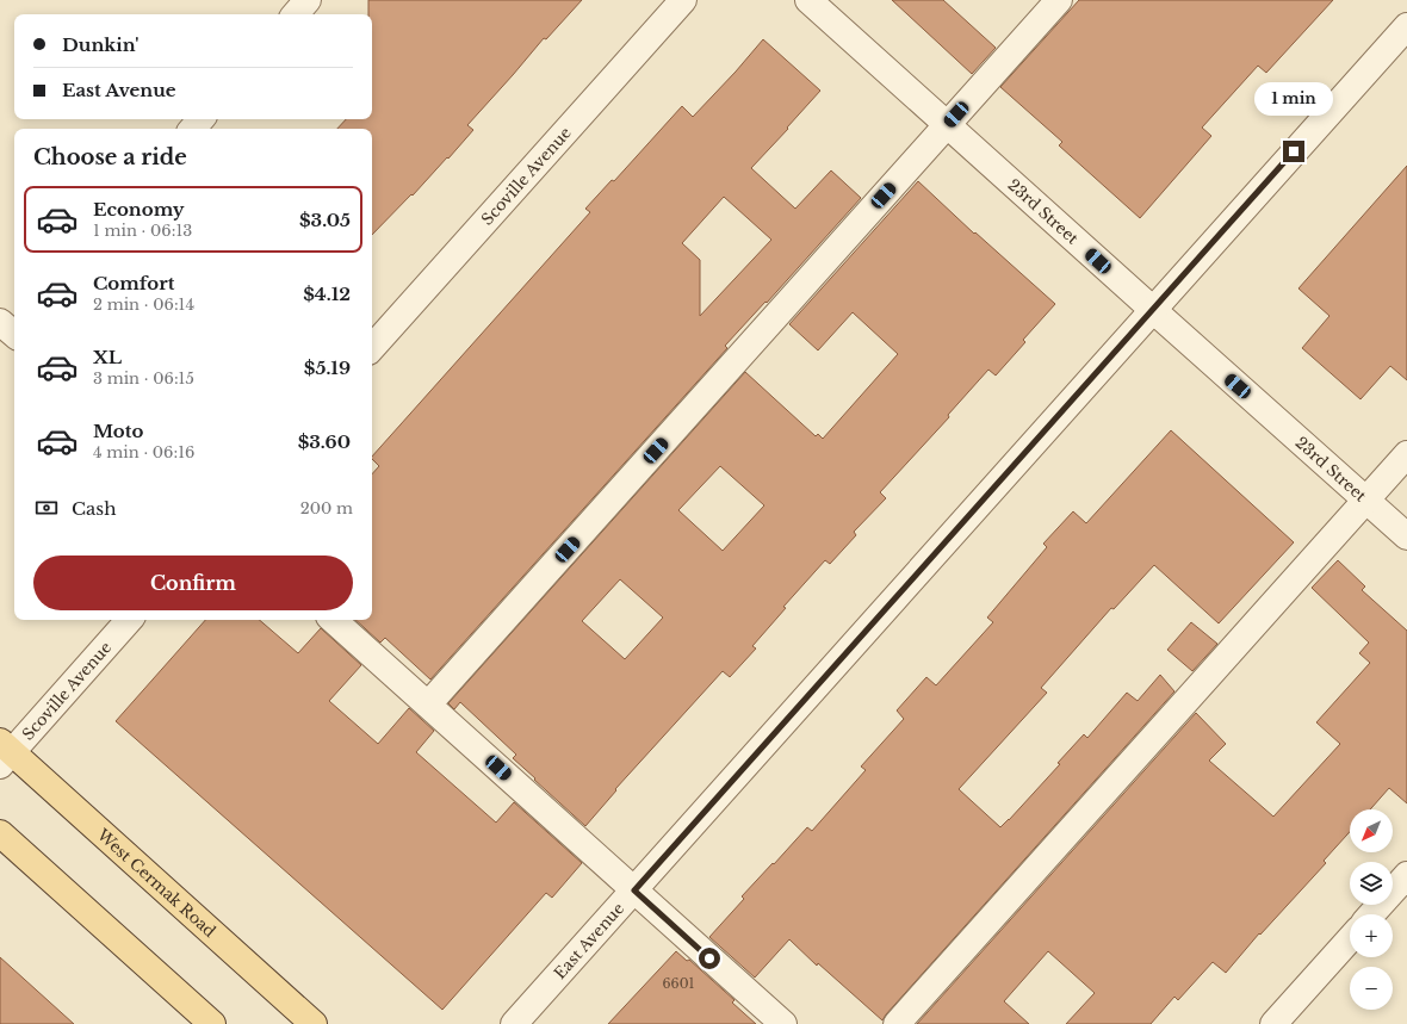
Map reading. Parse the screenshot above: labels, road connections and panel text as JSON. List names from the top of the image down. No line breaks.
{"streets":{"main road":["West Cermak Road"],"street":["Scoville Avenue","23rd Street","East Avenue"]},"crossings":[["Scoville Avenue","West Cermak Road"],["23rd Street","East Avenue"]],"house_numbers":["6601"],"north":"bottom left","page":{"banner":["Dunkin'","East Avenue"],"bubble":"1 min","heading":"Choose a ride","list":[{"name":"Economy","note":"1 min · 06:13","value":"$3.05"},{"name":"Comfort","note":"2 min · 06:14","value":"$4.12"},{"name":"XL","note":"3 min · 06:15","value":"$5.19"},{"name":"Moto","note":"4 min · 06:16","value":"$3.60"}],"pay":["Cash","200 m"],"buttons":"Confirm","map_buttons":["+","−"]}}
